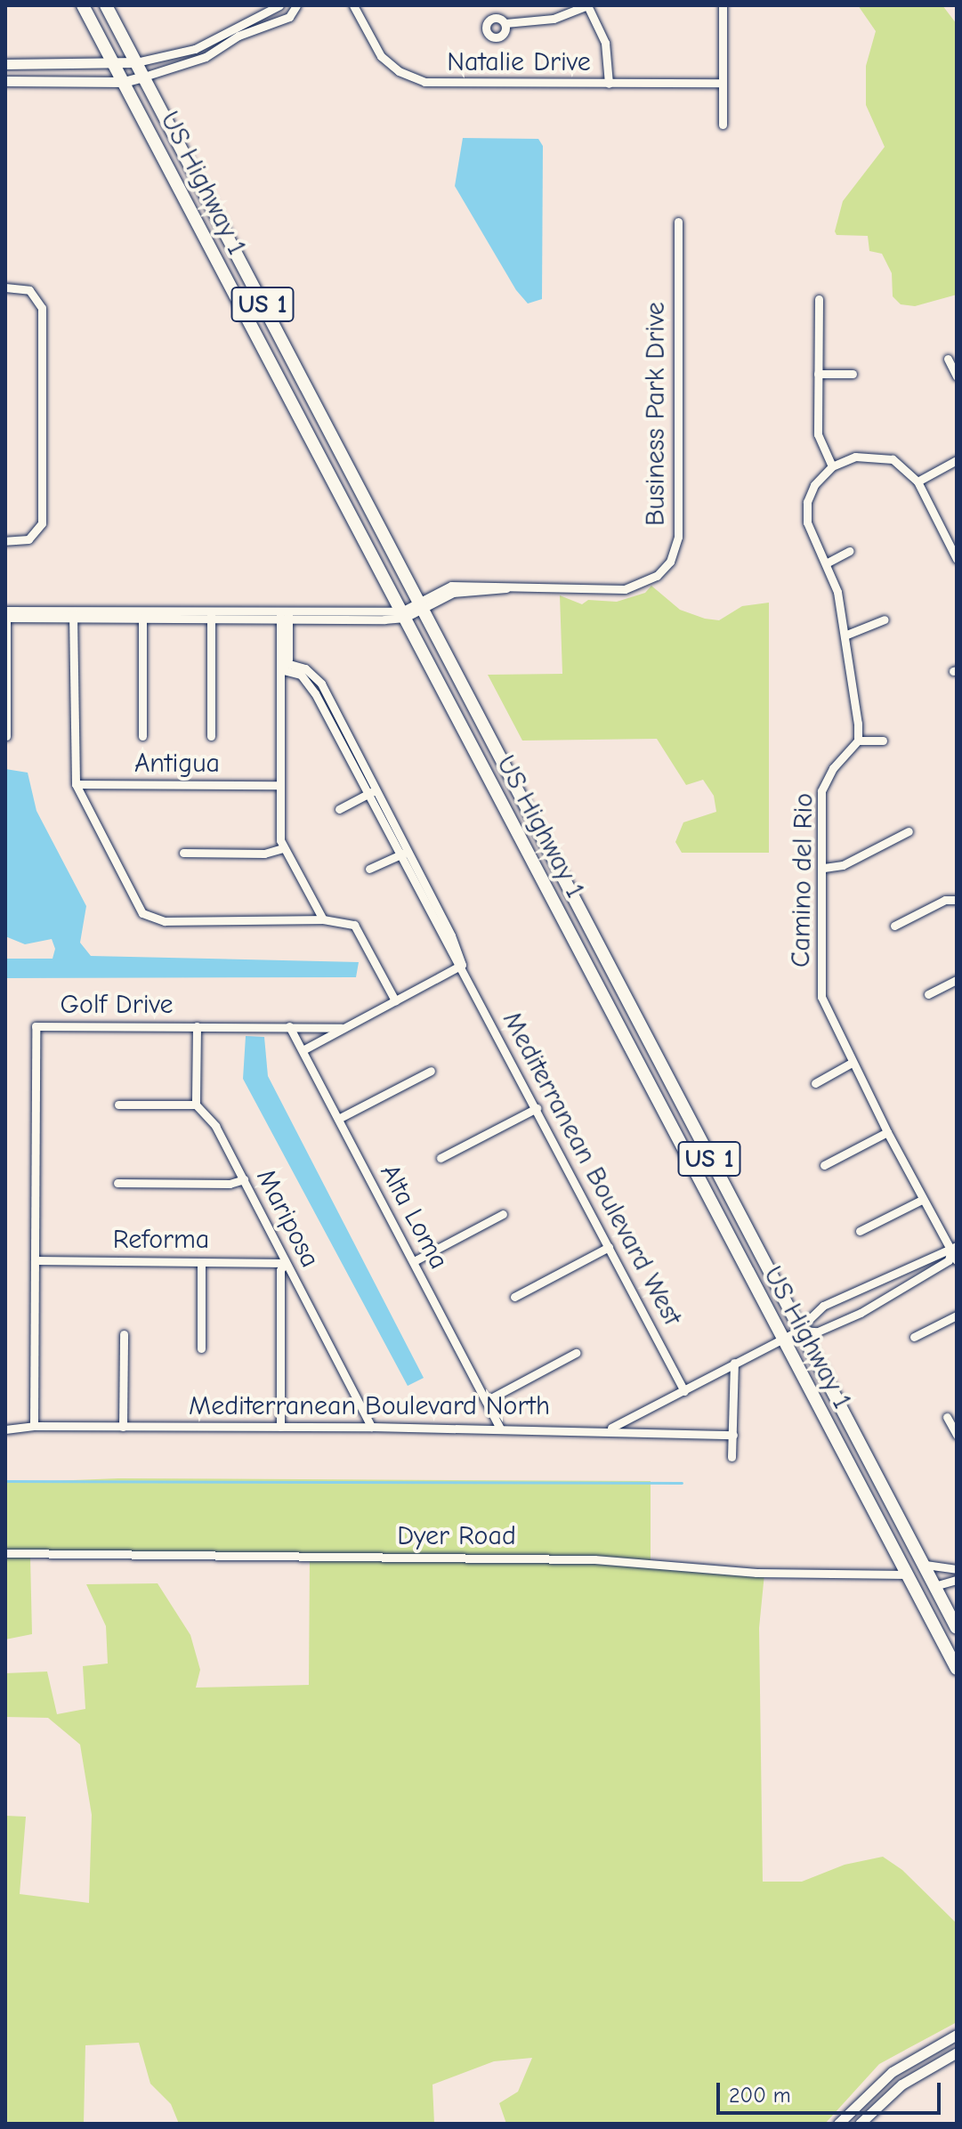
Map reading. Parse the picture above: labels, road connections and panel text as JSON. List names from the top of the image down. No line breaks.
{"streets":{"main road":["US Highway 1","US 1"],"street":["Natalie Drive","Business Park Drive","Antigua","Camino del Rio","Golf Drive","Mediterranean Boulevard West","Alta Loma","Mariposa","Reforma","Mediterranean Boulevard North","Dyer Road"]},"crossings":[["US Highway 1","Business Park Drive"],["US Highway 1","Dyer Road"],["Golf Drive","Mediterranean Boulevard West"],["Golf Drive","Alta Loma"],["Golf Drive","Reforma"],["Golf Drive","Mediterranean Boulevard North"],["Alta Loma","Mediterranean Boulevard North"],["Mariposa","Reforma"],["Mariposa","Mediterranean Boulevard North"]],"scale_bar":"200 m"}
